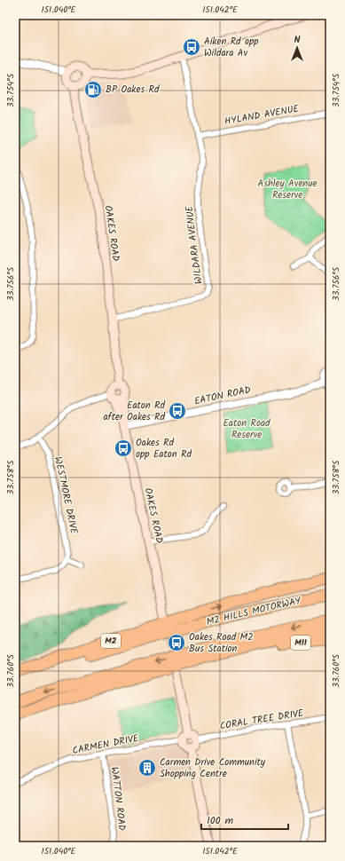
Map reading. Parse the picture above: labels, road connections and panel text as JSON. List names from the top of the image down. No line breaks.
{"streets":{"highway":["M2 HILLS MOTORWAY","M2","M11"],"main road":["OAKES ROAD"],"street":["HYLAND AVENUE","WILDARA AVENUE","EATON ROAD","WESTMORE DRIVE","CORAL TREE DRIVE","CARMEN DRIVE","WATTON ROAD"]},"crossings":[["HYLAND AVENUE","WILDARA AVENUE"],["OAKES ROAD","WILDARA AVENUE"],["OAKES ROAD","EATON ROAD"],["CORAL TREE DRIVE","CARMEN DRIVE"],["CARMEN DRIVE","WATTON ROAD"]],"parks":["Ashley Avenue Reserve","Eaton Road Reserve"],"places":{"bus stop":["Aiken Rd opp Wildara Av","Eaton Rd after Oakes Rd","Oakes Rd opp Eaton Rd","Oakes Road M2 Bus Station"],"fuel station":["BP Oakes Rd"],"building":["Carmen Drive Community Shopping Centre"]},"scale_bar":"100 m","north":"top","coordinates":["151.040°E","151.042°E","33.754°S","33.756°S","33.758°S","33.760°S"]}
